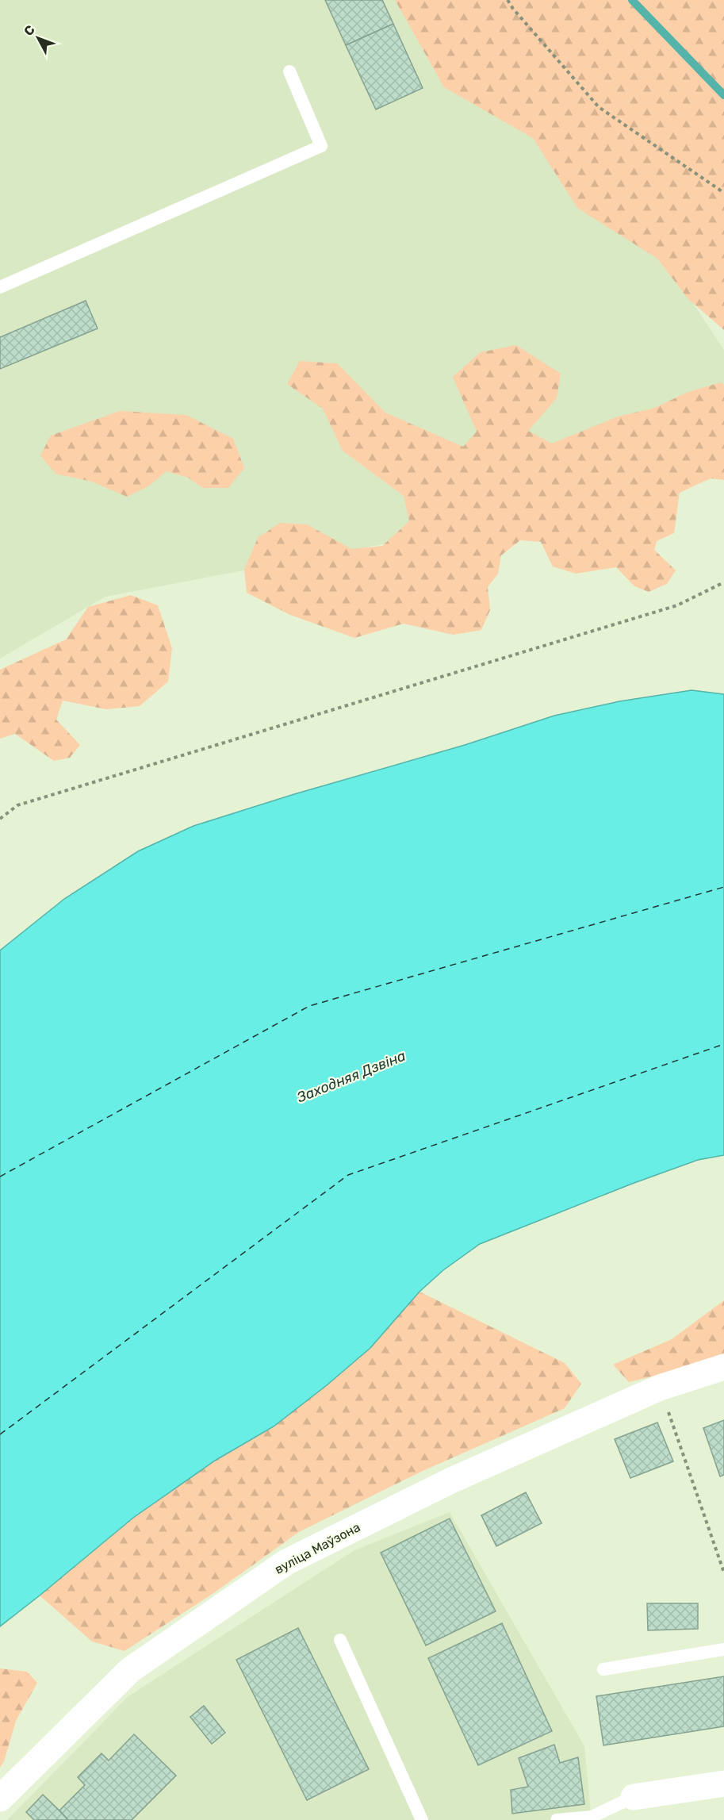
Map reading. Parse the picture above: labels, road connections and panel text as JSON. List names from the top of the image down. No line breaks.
{"streets":{"street":["вуліца Маўзона"]},"water":["Заходняя Дзвіна"],"north":"top left"}
